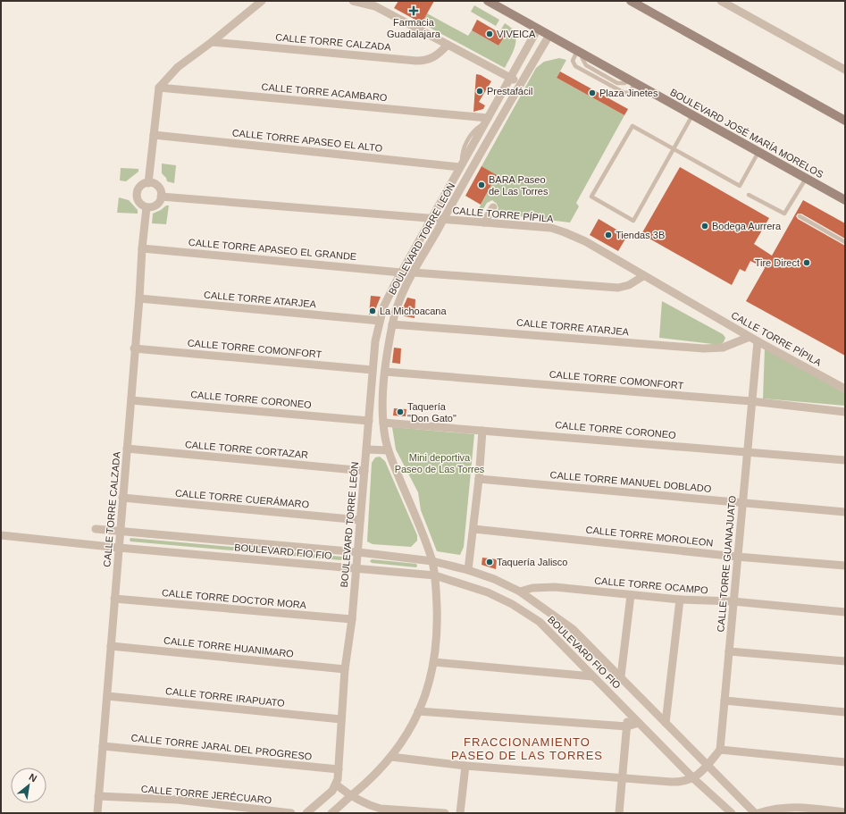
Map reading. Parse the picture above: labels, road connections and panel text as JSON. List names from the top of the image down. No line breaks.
{"streets":{"main road":["BOULEVARD JOSÉ MARÍA MORELOS"],"street":["CALLE TORRE CALZADA","CALLE TORRE ACAMBARO","CALLE TORRE APASEO EL ALTO","CALLE TORRE PÍPILA","BOULEVARD TORRE LEÓN","CALLE TORRE APASEO EL GRANDE","CALLE TORRE ATARJEA","CALLE TORRE COMONFORT","CALLE TORRE CORONEO","CALLE TORRE CORTAZAR","CALLE TORRE MANUEL DOBLADO","CALLE TORRE CUERÁMARO","CALLE TORRE MOROLEON","BOULEVARD FIO FIO","CALLE TORRE GUANAJUATO","CALLE TORRE OCAMPO","CALLE TORRE DOCTOR MORA","CALLE TORRE HUANIMARO","CALLE TORRE IRAPUATO","CALLE TORRE JARAL DEL PROGRESO","CALLE TORRE JERÉCUARO"]},"crossings":[["CALLE TORRE CALZADA","CALLE TORRE PÍPILA"],["CALLE TORRE CALZADA","CALLE TORRE APASEO EL GRANDE"],["CALLE TORRE CALZADA","CALLE TORRE ATARJEA"],["CALLE TORRE CALZADA","CALLE TORRE COMONFORT"],["CALLE TORRE CALZADA","CALLE TORRE CORONEO"],["CALLE TORRE CALZADA","CALLE TORRE CORTAZAR"],["CALLE TORRE CALZADA","CALLE TORRE CUERÁMARO"],["CALLE TORRE CALZADA","BOULEVARD FIO FIO"],["CALLE TORRE CALZADA","CALLE TORRE DOCTOR MORA"],["CALLE TORRE CALZADA","CALLE TORRE HUANIMARO"],["CALLE TORRE CALZADA","CALLE TORRE IRAPUATO"],["CALLE TORRE CALZADA","CALLE TORRE JARAL DEL PROGRESO"],["CALLE TORRE CALZADA","CALLE TORRE JERÉCUARO"],["CALLE TORRE ACAMBARO","BOULEVARD TORRE LEÓN"],["BOULEVARD JOSÉ MARÍA MORELOS","BOULEVARD TORRE LEÓN"],["CALLE TORRE APASEO EL ALTO","BOULEVARD TORRE LEÓN"],["CALLE TORRE PÍPILA","BOULEVARD TORRE LEÓN"],["CALLE TORRE PÍPILA","CALLE TORRE ATARJEA"],["CALLE TORRE PÍPILA","CALLE TORRE GUANAJUATO"],["BOULEVARD TORRE LEÓN","CALLE TORRE APASEO EL GRANDE"],["BOULEVARD TORRE LEÓN","CALLE TORRE ATARJEA"],["BOULEVARD TORRE LEÓN","CALLE TORRE COMONFORT"],["BOULEVARD TORRE LEÓN","CALLE TORRE CORONEO"],["BOULEVARD TORRE LEÓN","CALLE TORRE CORTAZAR"],["BOULEVARD TORRE LEÓN","CALLE TORRE CUERÁMARO"],["BOULEVARD TORRE LEÓN","BOULEVARD FIO FIO"],["BOULEVARD TORRE LEÓN","CALLE TORRE DOCTOR MORA"],["BOULEVARD TORRE LEÓN","CALLE TORRE HUANIMARO"],["BOULEVARD TORRE LEÓN","CALLE TORRE IRAPUATO"],["BOULEVARD TORRE LEÓN","CALLE TORRE JARAL DEL PROGRESO"],["CALLE TORRE COMONFORT","CALLE TORRE GUANAJUATO"],["CALLE TORRE CORONEO","CALLE TORRE GUANAJUATO"],["CALLE TORRE MANUEL DOBLADO","CALLE TORRE GUANAJUATO"],["CALLE TORRE MOROLEON","CALLE TORRE GUANAJUATO"],["BOULEVARD FIO FIO","CALLE TORRE OCAMPO"],["CALLE TORRE GUANAJUATO","CALLE TORRE OCAMPO"]],"districts":["FRACCIONAMIENTO PASEO DE LAS TORRES"],"parks":["Mini deportiva Paseo de Las Torres"],"places":{"health":["Farmacia Guadalajara"],"other":["VIVEICA","Prestafácil","Plaza Jinetes","BARA Paseo de Las Torres","Bodega Aurrera","Tiendas 3B","Tire Direct","La Michoacana","Taquería \"Don Gato\"","Taquería Jalisco"]},"north":"top right"}
